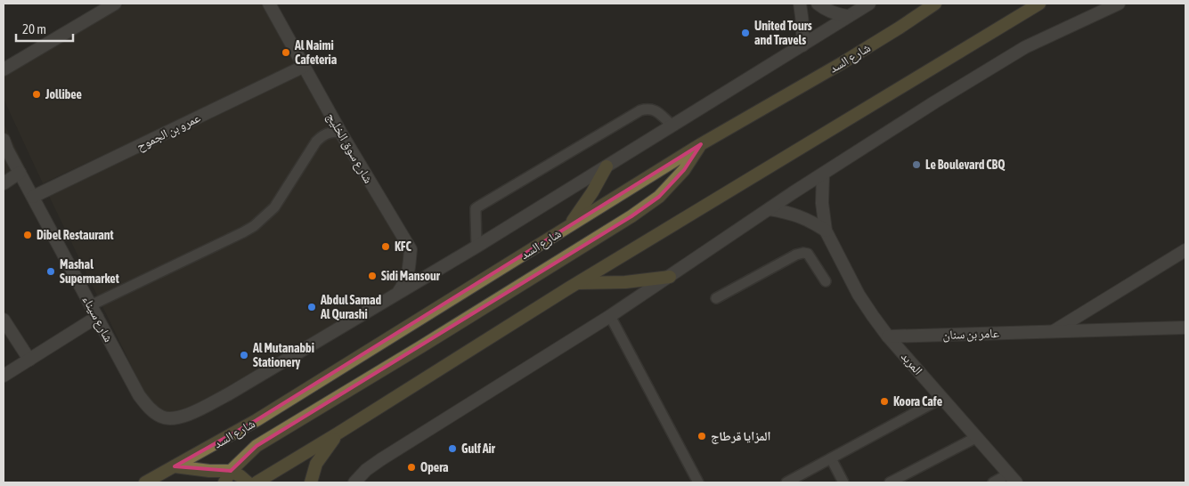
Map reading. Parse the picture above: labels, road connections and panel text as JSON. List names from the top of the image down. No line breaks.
{"streets":{"main road":["شارع السد"],"street":["عمرو بن الجموح","شارع سوق الخليج","شارع سيناء","عامر بن سنان","المربد"]},"crossings":[["عمرو بن الجموح","شارع سوق الخليج"],["عمرو بن الجموح","شارع سيناء"],["شارع سوق الخليج","شارع سيناء"],["عامر بن سنان","المربد"]],"places":["United Tours and Travels","Al Naimi Cafeteria","Jollibee","Le Boulevard CBQ","Dibel Restaurant","KFC","Mashal Supermarket","Sidi Mansour","Abdul Samad Al Qurashi","Al Mutanabbi Stationery","Koora Cafe","المزايا قرطاج","Gulf Air","Opera"],"scale_bar":"20 m"}
